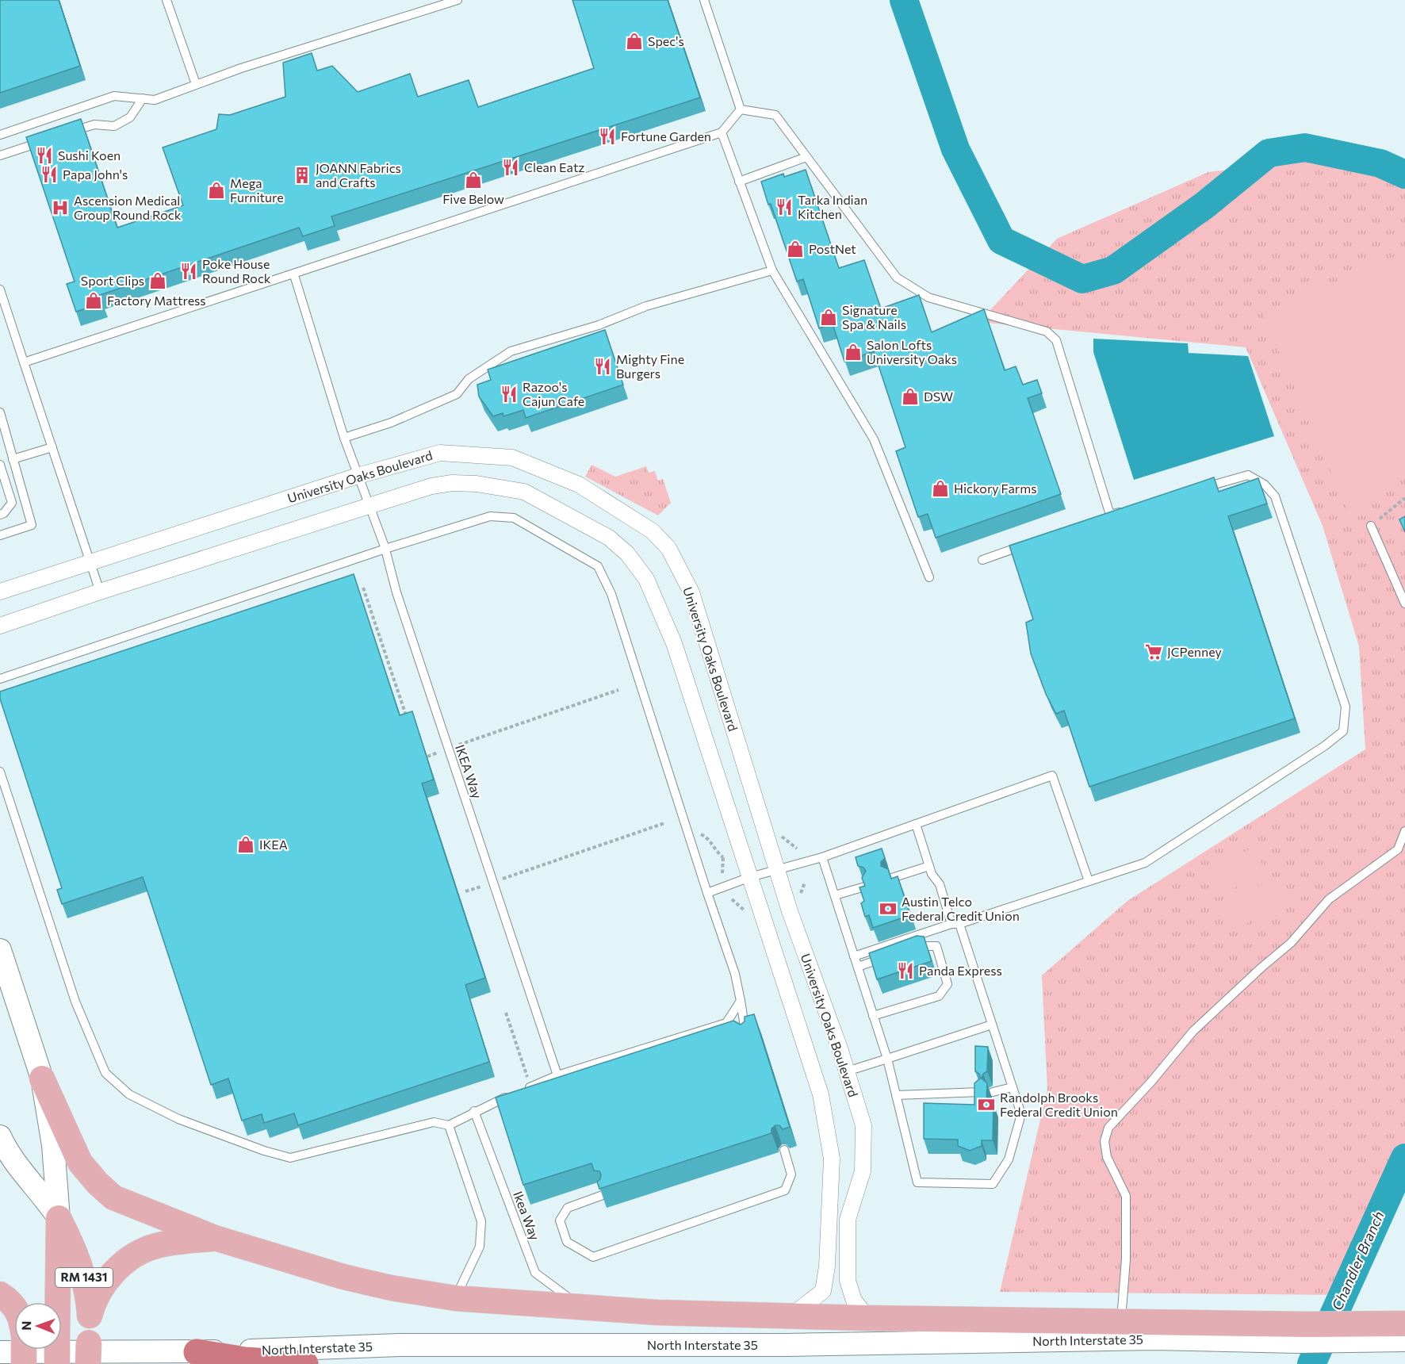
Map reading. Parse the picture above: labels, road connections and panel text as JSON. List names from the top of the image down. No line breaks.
{"streets":{"main road":["RM 1431","North Interstate 35"],"street":["University Oaks Boulevard"],"lane":["IKEA Way","Ikea Way"]},"crossings":[["University Oaks Boulevard","IKEA Way"]],"water":["Chandler Branch"],"places":{"shop":["Spec's","Five Below","Mega Furniture","PostNet","Sport Clips","Factory Mattress","Signature Spa & Nails","Salon Lofts University Oaks","DSW","Hickory Farms","IKEA"],"restaurant":["Fortune Garden","Sushi Koen","Clean Eatz","Papa John's","Tarka Indian Kitchen","Poke House Round Rock","Mighty Fine Burgers","Razoo's Cajun Cafe","Panda Express"],"building":["JOANN Fabrics and Crafts"],"hospital":["Ascension Medical Group Round Rock"],"supermarket":["JCPenney"],"bank":["Austin Telco Federal Credit Union","Randolph Brooks Federal Credit Union"]},"north":"left"}
